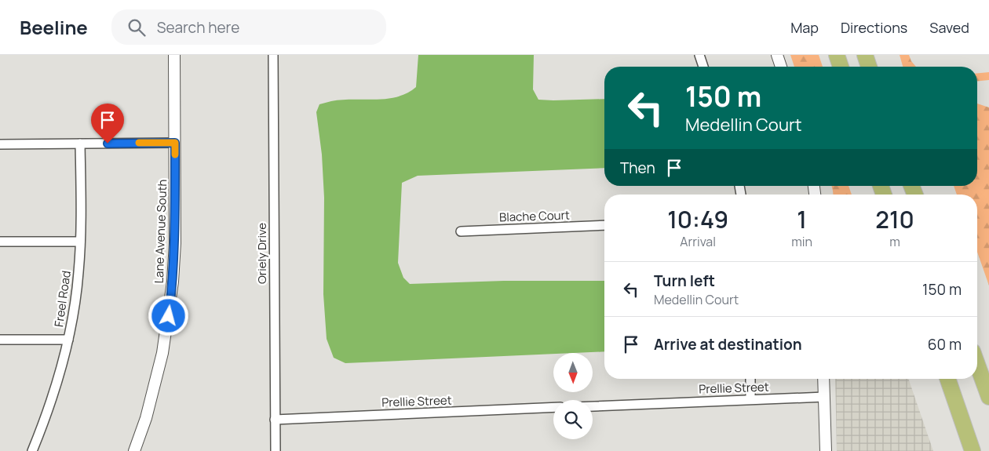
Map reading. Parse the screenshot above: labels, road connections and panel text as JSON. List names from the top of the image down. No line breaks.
{"streets":{"street":["Blache Court","Lane Avenue South","Oriely Drive","Freel Road","Prellie Street"]},"crossings":[["Oriely Drive","Prellie Street"]],"north":"bottom","page":{"header":"Beeline","search":"Search here","nav":["Map","Directions","Saved"],"turn":["150 m","Medellin Court"],"then":"Then","eta":["10:49","Arrival","1","min","210","m"],"list":[{"name":"Turn left","note":"Medellin Court","value":"150 m"},{"name":"Arrive at destination","value":"60 m"}]}}
